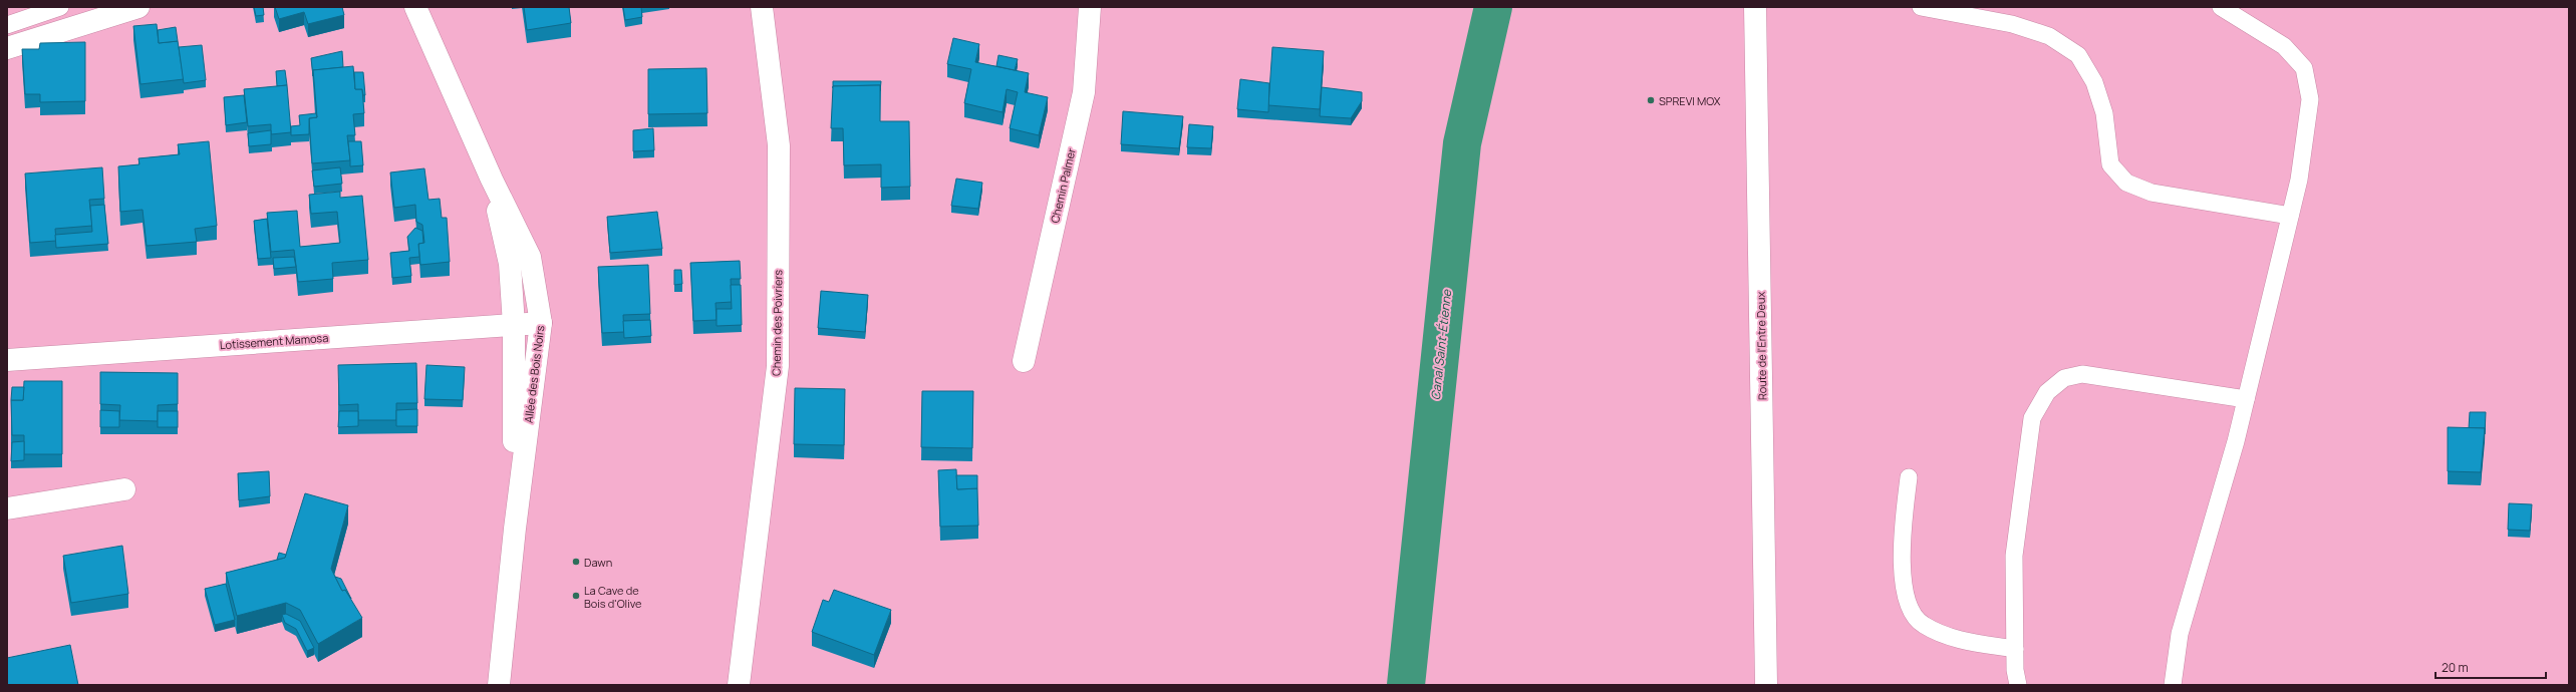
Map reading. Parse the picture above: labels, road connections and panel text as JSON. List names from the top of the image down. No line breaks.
{"streets":{"street":["Chemin Palmer","Chemin des Poivriers","Lotissement Mamosa","Route de l'Entre Deux","Allée des Bois Noirs"]},"crossings":[["Lotissement Mamosa","Allée des Bois Noirs"]],"water":["Canal Saint-Étienne"],"places":["SPREVI MOX","Dawn","La Cave de Bois d'Olive"],"scale_bar":"20 m"}
